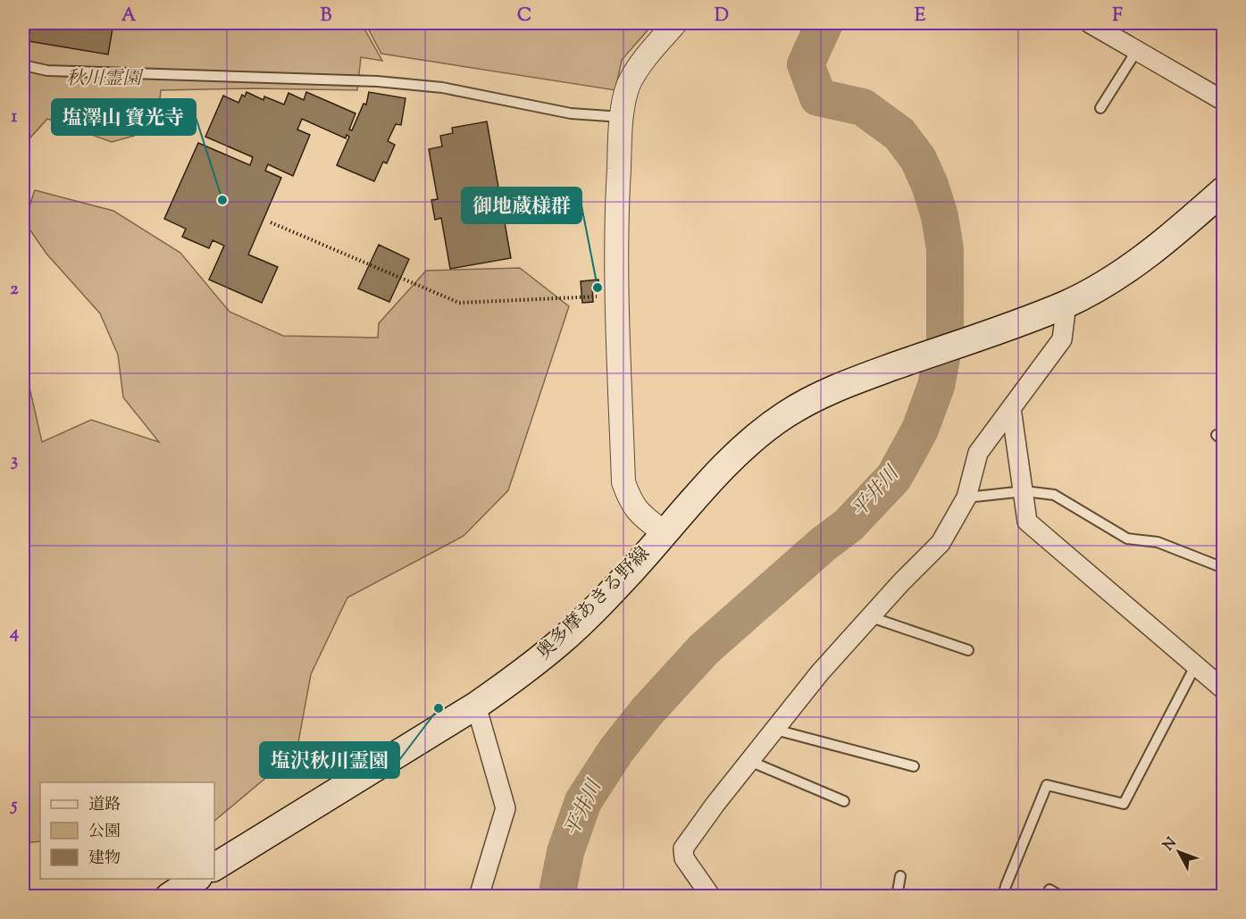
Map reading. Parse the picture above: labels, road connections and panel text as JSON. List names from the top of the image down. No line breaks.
{"streets":{"main road":["奥多摩あきる野線"]},"water":["平井川"],"parks":["秋川霊園"],"places":["塩澤山 寶光寺","御地蔵様群","塩沢秋川霊園"],"legend":["道路","公園","建物"],"north":"top left","grid":{"columns":["A","B","C","D","E","F"],"rows":["1","2","3","4","5"]}}
